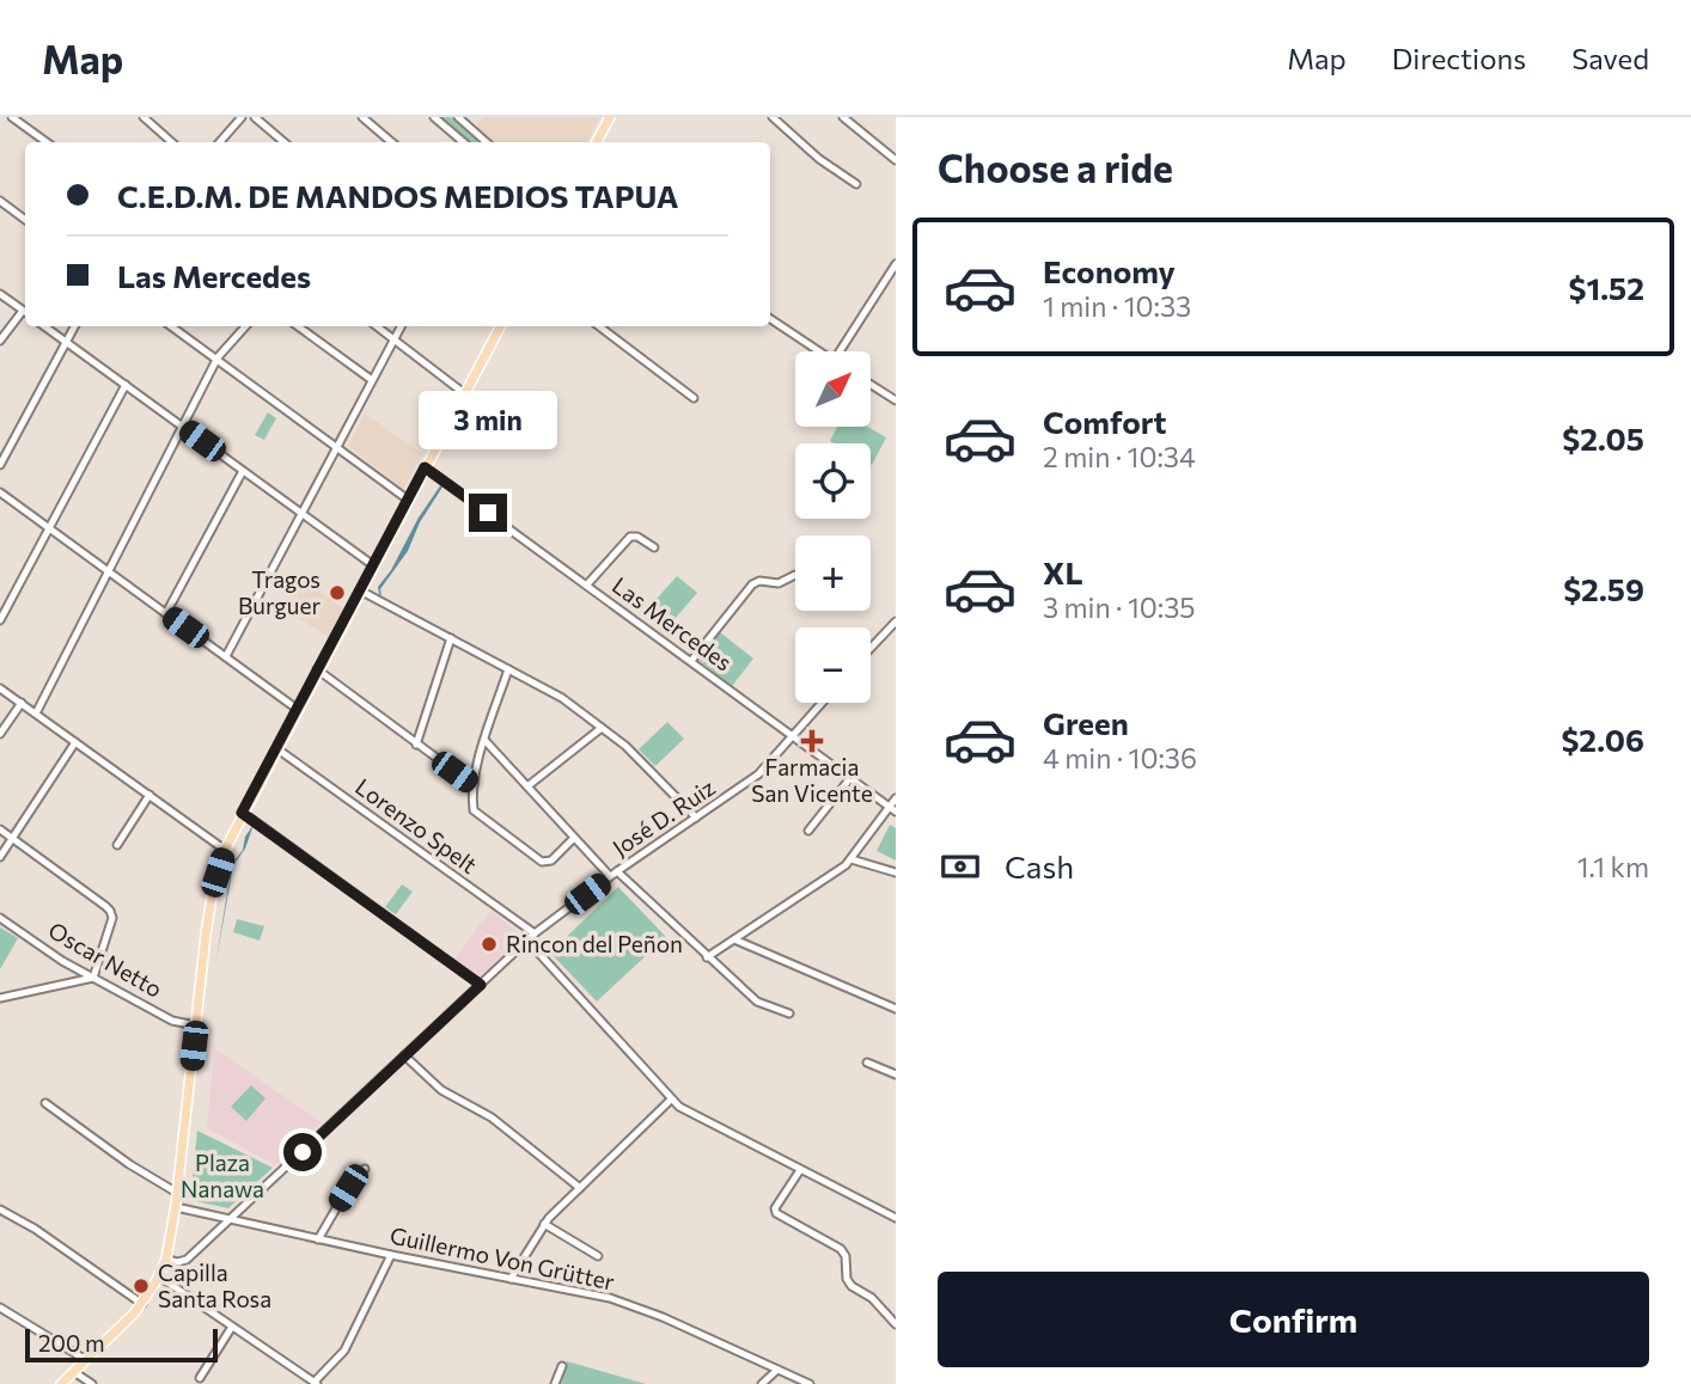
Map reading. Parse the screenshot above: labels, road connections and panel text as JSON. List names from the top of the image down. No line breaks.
{"streets":{"street":["Las Mercedes","José D. Ruiz","Lorenzo Spelt","Oscar Netto","Guillermo Von Grütter"]},"crossings":[["Las Mercedes","José D. Ruiz"],["José D. Ruiz","Lorenzo Spelt"],["José D. Ruiz","Guillermo Von Grütter"]],"parks":["Plaza Nanawa"],"places":{"other":["Tragos Burguer","Rincon del Peñon","Capilla Santa Rosa"],"health":["Farmacia San Vicente"]},"scale_bar":"200 m","north":"top right","page":{"header":"Map","nav":["Map","Directions","Saved"],"heading":"Choose a ride","banner":["C.E.D.M. DE MANDOS MEDIOS TAPUA","Las Mercedes"],"list":[{"name":"Economy","note":"1 min · 10:33","value":"$1.52"},{"name":"Comfort","note":"2 min · 10:34","value":"$2.05"},{"name":"XL","note":"3 min · 10:35","value":"$2.59"},{"name":"Green","note":"4 min · 10:36","value":"$2.06"}],"map_buttons":["+","−"],"bubble":"3 min","pay":["Cash","1.1 km"],"buttons":"Confirm","scale":"200 m"}}
